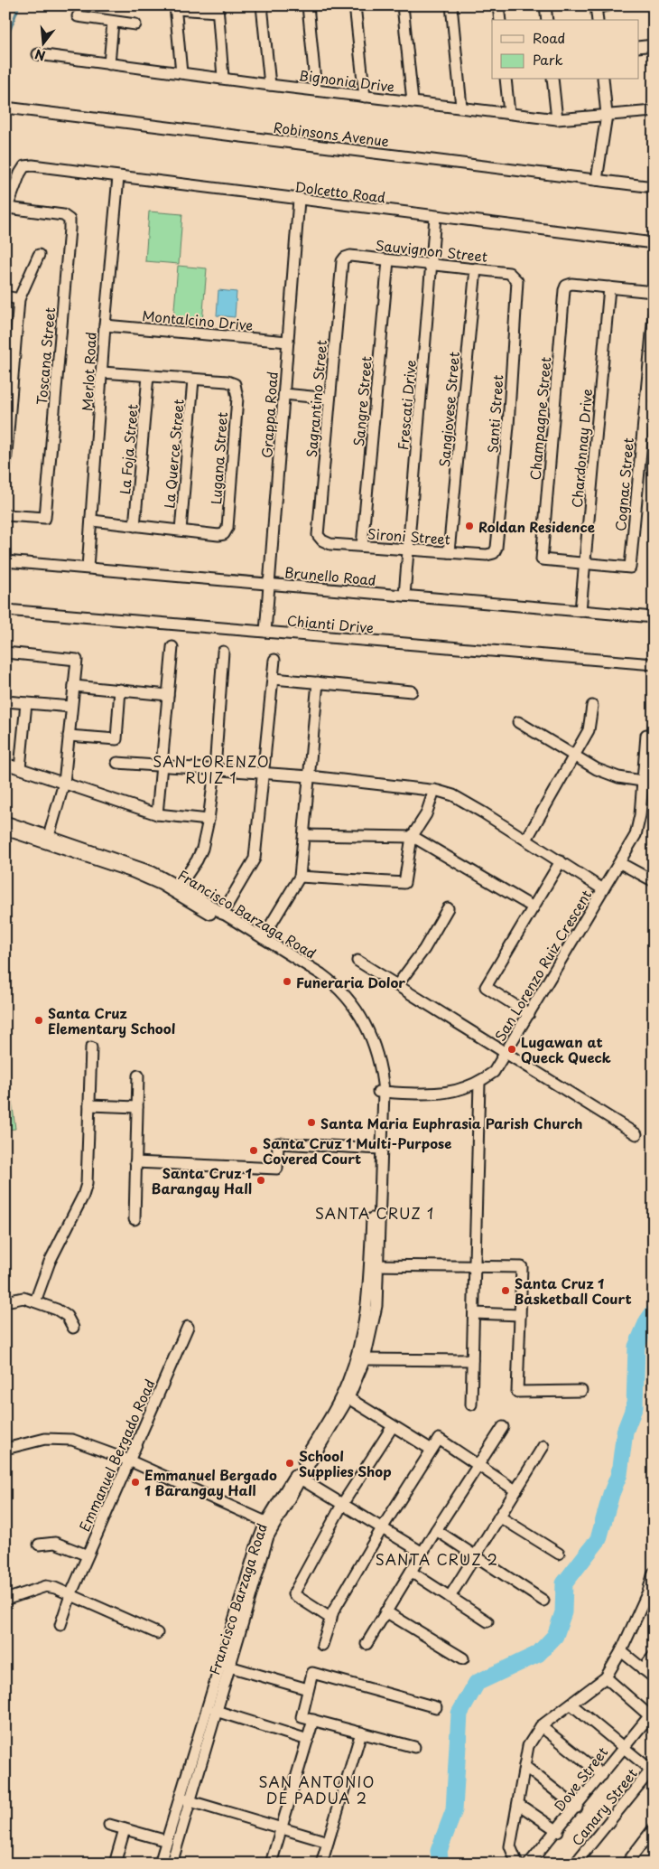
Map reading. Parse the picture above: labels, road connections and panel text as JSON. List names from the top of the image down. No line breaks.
{"streets":{"street":["Bignonia Drive","Robinsons Avenue","Dolcetto Road","Sauvignon Street","Montalcino Drive","Toscana Street","Merlot Road","Sagrantino Street","Sangre Street","Frescati Drive","Sangiovese Street","Santi Street","Grappa Road","Champagne Street","Chardonnay Drive","La Foja Street","La Querce Street","Lugana Street","Cognac Street","Sironi Street","Brunello Road","Chianti Drive","Francisco Barzaga Road","San Lorenzo Ruiz Crescent","Emmanuel Bergado Road","Dove Street","Canary Street"]},"crossings":[["Dolcetto Road","Toscana Street"],["Dolcetto Road","Merlot Road"],["Dolcetto Road","Frescati Drive"],["Dolcetto Road","Grappa Road"],["Sauvignon Street","Sagrantino Street"],["Sauvignon Street","Sangre Street"],["Sauvignon Street","Frescati Drive"],["Sauvignon Street","Sangiovese Street"],["Sauvignon Street","Santi Street"],["Montalcino Drive","Merlot Road"],["Montalcino Drive","Grappa Road"],["Merlot Road","Brunello Road"],["Sagrantino Street","Sironi Street"],["Sangre Street","Sironi Street"],["Frescati Drive","Sironi Street"],["Frescati Drive","Brunello Road"],["Sangiovese Street","Sironi Street"],["Santi Street","Sironi Street"],["Grappa Road","Brunello Road"],["Grappa Road","Chianti Drive"],["Champagne Street","Chardonnay Drive"],["Champagne Street","Cognac Street"],["Chardonnay Drive","Cognac Street"],["Chardonnay Drive","Brunello Road"],["La Querce Street","Lugana Street"],["Francisco Barzaga Road","San Lorenzo Ruiz Crescent"]],"districts":["SAN LORENZO RUIZ 1","SANTA CRUZ 1","SANTA CRUZ 2","SAN ANTONIO DE PADUA 2"],"places":["Roldan Residence","Funeraria Dolor","Santa Cruz Elementary School","Lugawan at Queck Queck","Santa Maria Euphrasia Parish Church","Santa Cruz 1 Multi-Purpose Covered Court","Santa Cruz 1 Barangay Hall","Santa Cruz 1 Basketball Court","School Supplies Shop","Emmanuel Bergado 1 Barangay Hall"],"legend":["Road","Park"],"north":"bottom"}
